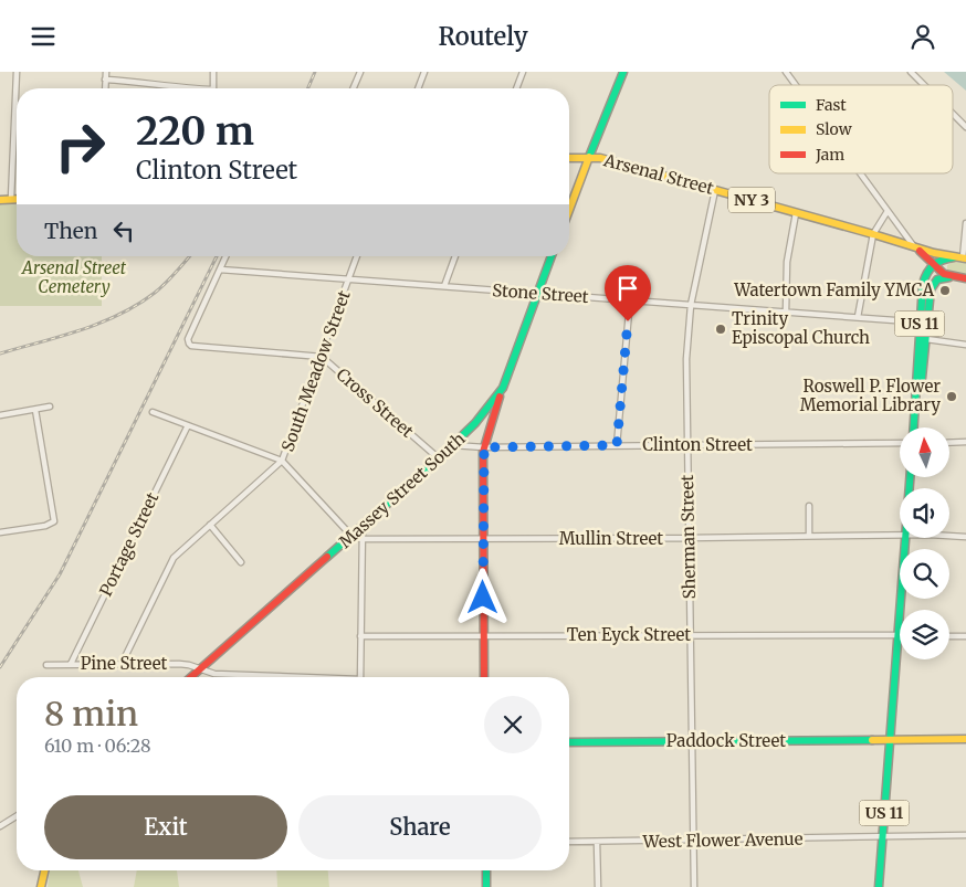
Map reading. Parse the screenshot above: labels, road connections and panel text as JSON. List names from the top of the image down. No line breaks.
{"streets":{"main road":["Arsenal Street","NY 3","US 11","Massey Street South","Paddock Street"],"street":["Stone Street","South Meadow Street","Cross Street","Clinton Street","Sherman Street","Mullin Street","Portage Street","Ten Eyck Street","Pine Street","West Flower Avenue"]},"crossings":[["Arsenal Street","NY 3"],["Arsenal Street","Sherman Street"],["NY 3","US 11"],["Stone Street","US 11"],["Stone Street","South Meadow Street"],["Stone Street","Cross Street"],["Stone Street","Massey Street South"],["Stone Street","Sherman Street"],["US 11","Ten Eyck Street"],["US 11","Paddock Street"],["US 11","West Flower Avenue"],["South Meadow Street","Cross Street"],["South Meadow Street","Pine Street"],["Cross Street","Massey Street South"],["Clinton Street","Massey Street South"],["Clinton Street","Sherman Street"],["Massey Street South","Mullin Street"],["Massey Street South","Pine Street"],["Sherman Street","Mullin Street"],["Sherman Street","Ten Eyck Street"],["Sherman Street","Paddock Street"],["Sherman Street","West Flower Avenue"],["Portage Street","Pine Street"]],"parks":["Arsenal Street Cemetery"],"places":["Watertown Family YMCA","Trinity Episcopal Church","Roswell P. Flower Memorial Library"],"legend":["Fast","Slow","Jam"],"north":"top","page":{"header":"Routely","turn":["220 m","Clinton Street"],"then":"Then","heading":["8 min","610 m · 06:28"],"buttons":["Exit","Share"]}}
